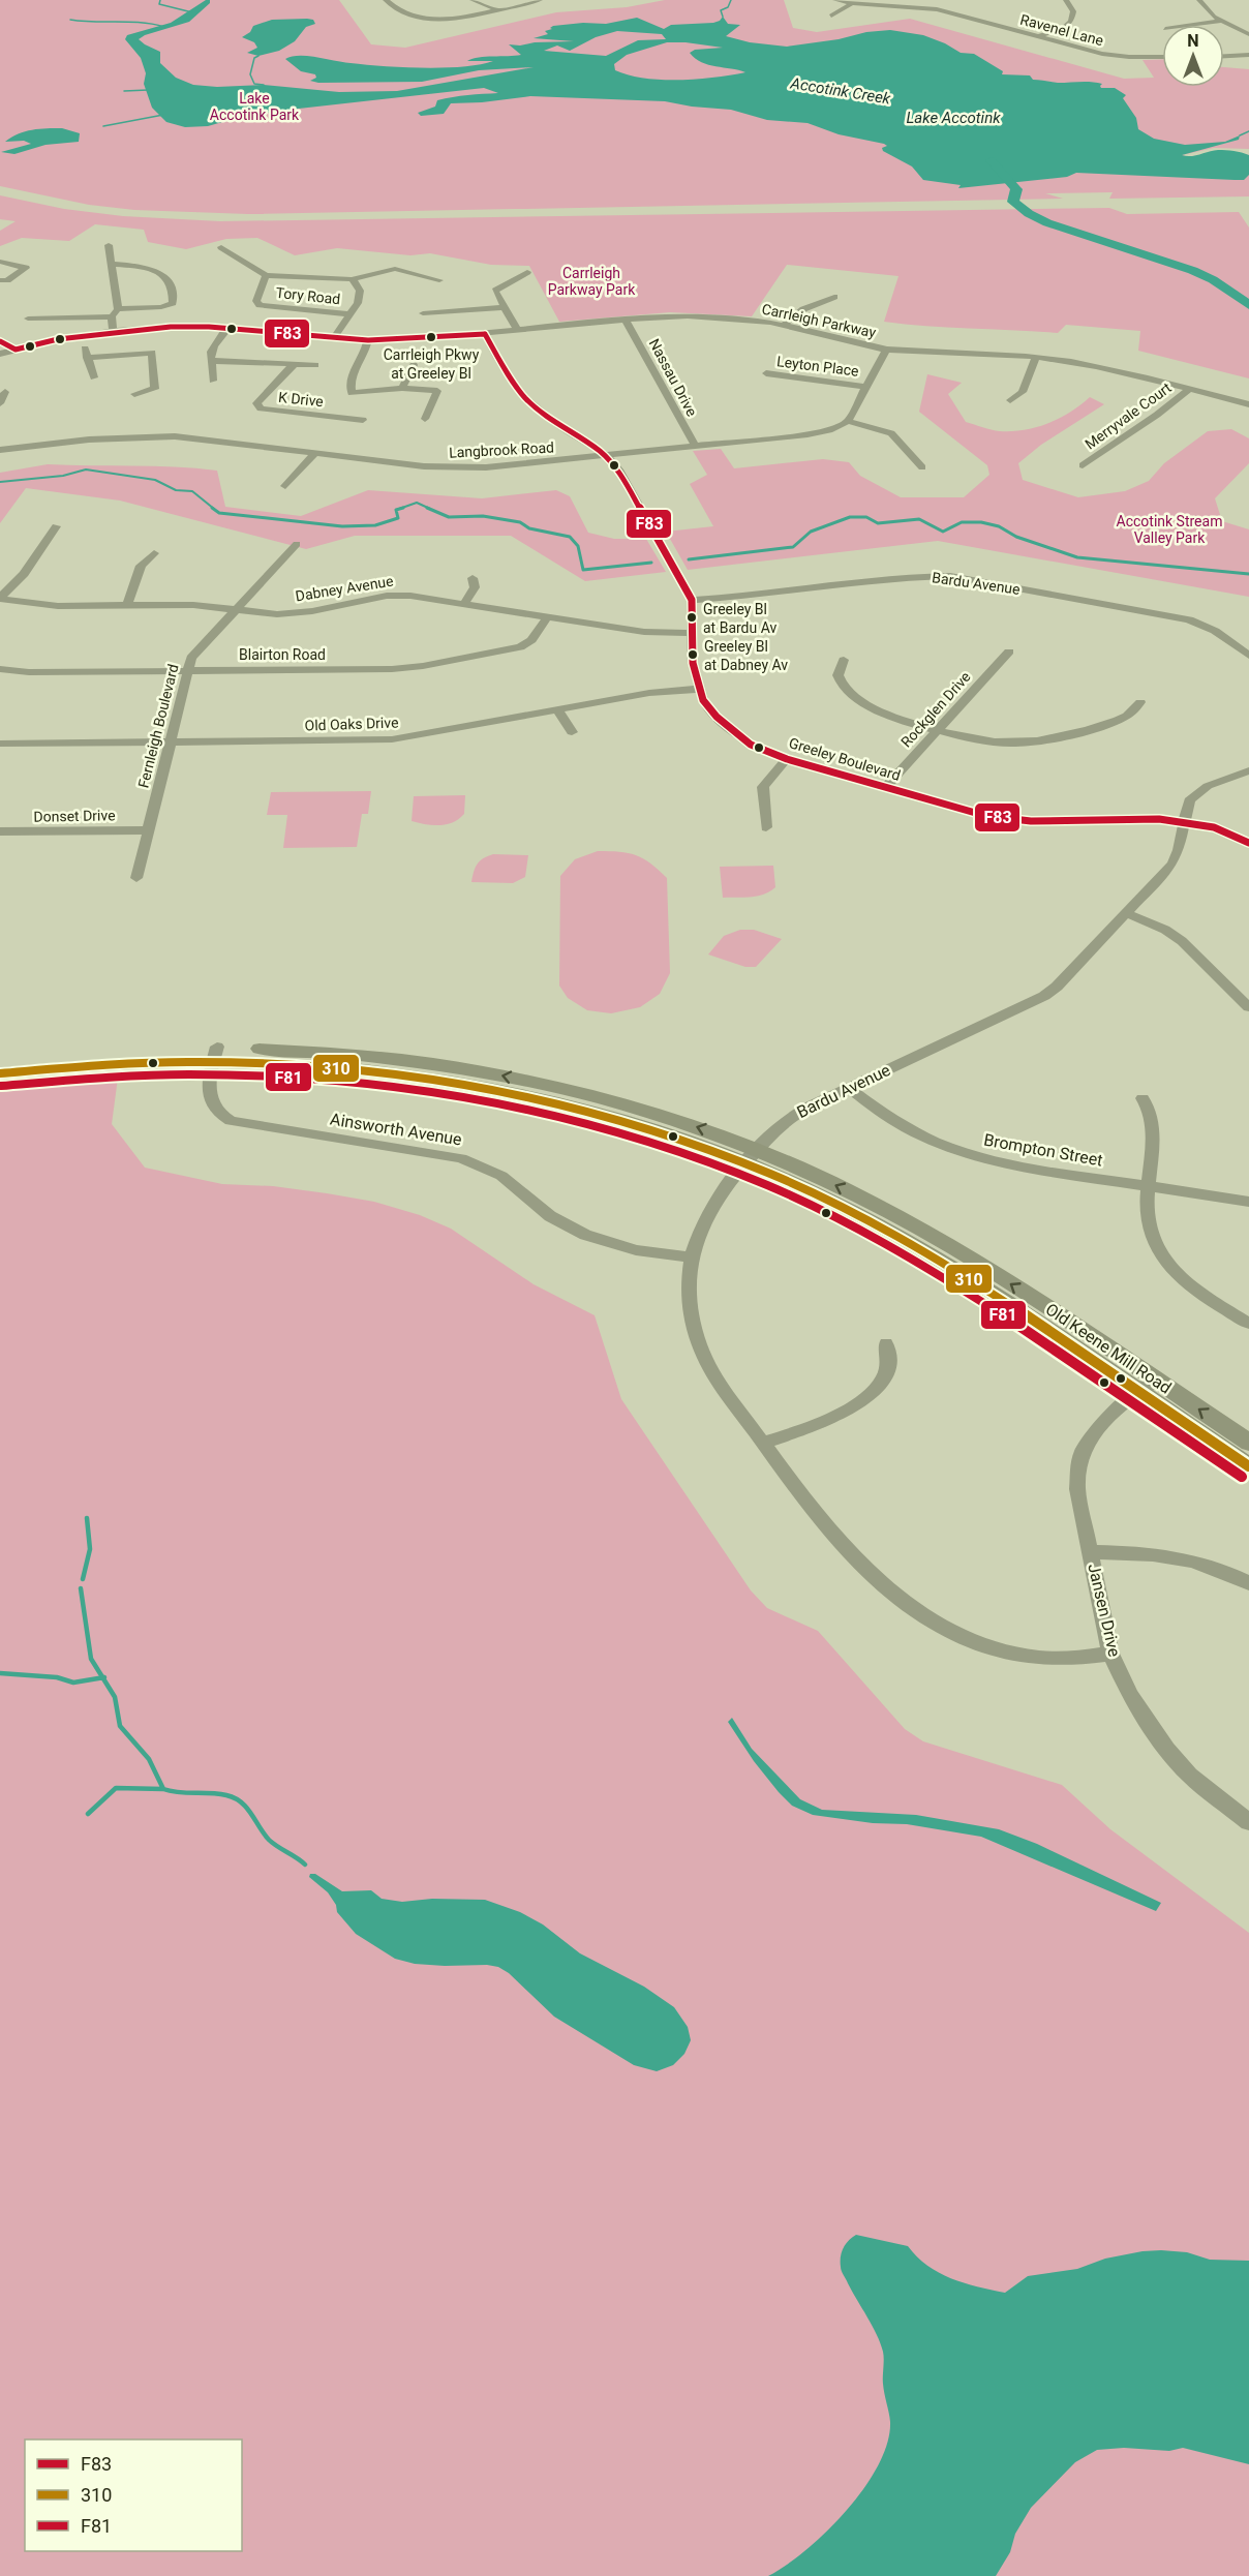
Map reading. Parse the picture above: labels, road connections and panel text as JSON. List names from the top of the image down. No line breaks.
{"streets":{"main road":["Old Keene Mill Road"],"street":["Ravenel Lane","Tory Road","Carrleigh Parkway","Leyton Place","Nassau Drive","K Drive","Merryvale Court","Langbrook Road","Bardu Avenue","Dabney Avenue","Blairton Road","Rockglen Drive","Old Oaks Drive","Fernleigh Boulevard","Greeley Boulevard","Donset Drive","Ainsworth Avenue","Brompton Street","Jansen Drive"]},"crossings":[["Carrleigh Parkway","Nassau Drive"],["Carrleigh Parkway","Merryvale Court"],["Carrleigh Parkway","Greeley Boulevard"],["Nassau Drive","Langbrook Road"],["Langbrook Road","Greeley Boulevard"],["Bardu Avenue","Greeley Boulevard"],["Bardu Avenue","Ainsworth Avenue"],["Bardu Avenue","Brompton Street"],["Bardu Avenue","Old Keene Mill Road"],["Bardu Avenue","Jansen Drive"],["Dabney Avenue","Blairton Road"],["Dabney Avenue","Fernleigh Boulevard"],["Dabney Avenue","Greeley Boulevard"],["Blairton Road","Fernleigh Boulevard"],["Rockglen Drive","Greeley Boulevard"],["Old Oaks Drive","Fernleigh Boulevard"],["Old Oaks Drive","Greeley Boulevard"],["Fernleigh Boulevard","Donset Drive"],["Ainsworth Avenue","Old Keene Mill Road"],["Old Keene Mill Road","Jansen Drive"]],"water":["Accotink Creek","Lake Accotink"],"parks":["Lake Accotink Park","Carrleigh Parkway Park","Accotink Stream Valley Park"],"places":["Carrleigh Pkwy at Greeley Bl","Greeley Bl at Bardu Av","Greeley Bl at Dabney Av"],"lines":["transit line F83","transit line 310","transit line F81"],"legend":["F83","310","F81"],"north":"top"}
